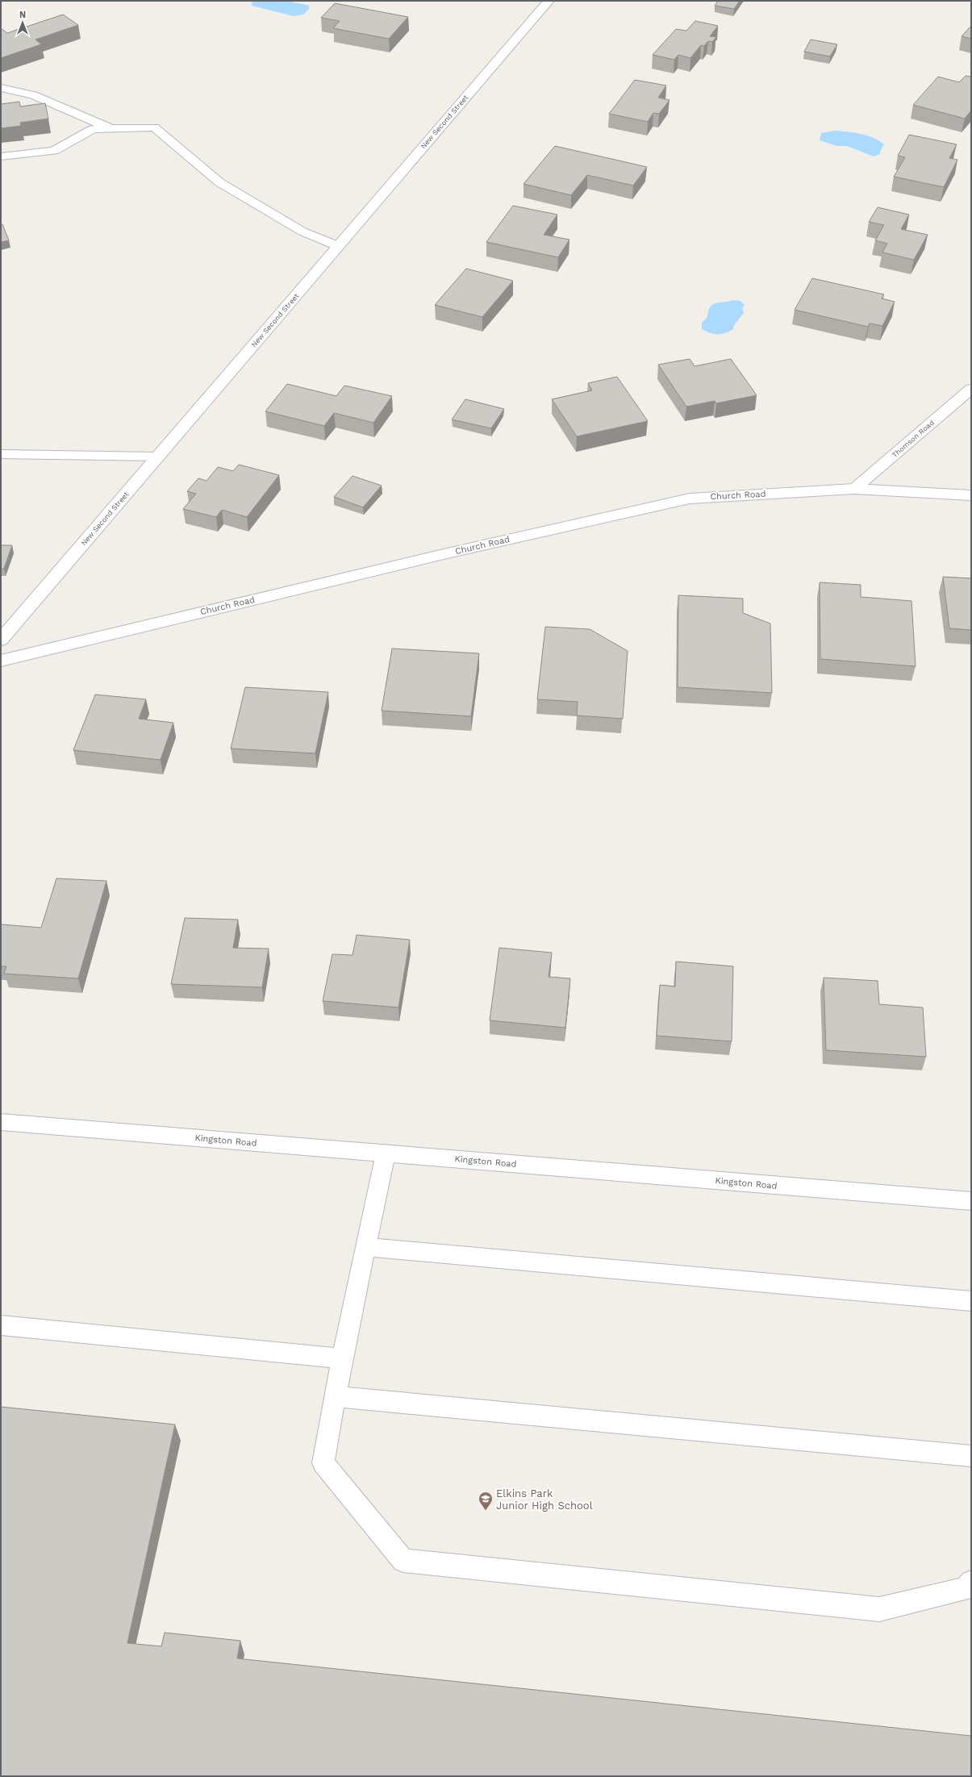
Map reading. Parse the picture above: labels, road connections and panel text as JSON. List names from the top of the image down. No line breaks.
{"streets":{"street":["New Second Street","Thomson Road","Church Road","Kingston Road"]},"crossings":[["Thomson Road","Church Road"]],"places":{"school or university":["Elkins Park Junior High School"]},"north":"top"}
